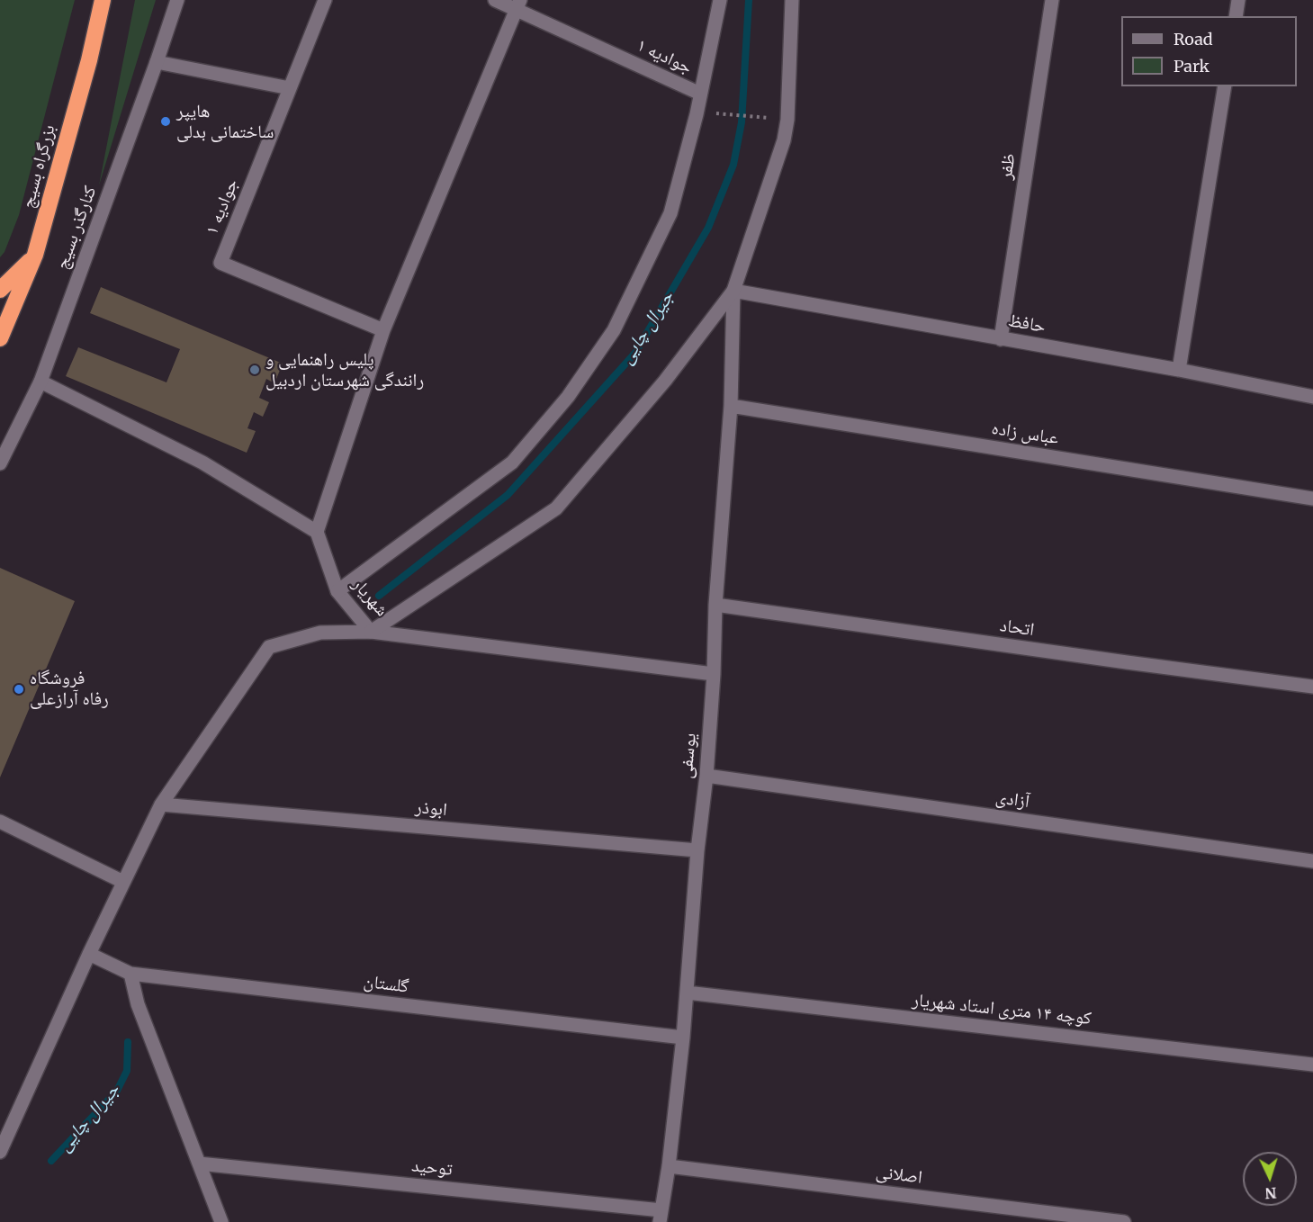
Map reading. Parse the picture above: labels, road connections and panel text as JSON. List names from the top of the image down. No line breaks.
{"streets":{"highway":["بزرگراه بسیج"],"street":["جوادیه ۱","ظفر","کنارگذر بسیج","حافظ","عباس زاده","شهریار","اتحاد","یوسفی","آزادی","ابوذر","گلستان","کوچه ۱۴ متری استاد شهریار","توحید","اصلانی"]},"crossings":[["ظفر","حافظ"],["حافظ","یوسفی"],["عباس زاده","یوسفی"],["شهریار","یوسفی"],["اتحاد","یوسفی"],["یوسفی","آزادی"],["یوسفی","ابوذر"],["یوسفی","گلستان"],["یوسفی","کوچه ۱۴ متری استاد شهریار"],["یوسفی","توحید"],["یوسفی","اصلانی"]],"water":["جیرال چایی"],"places":["هایپر ساختمانی بدلی","پلیس راهنمایی و رانندگی شهرستان اردبیل","فروشگاه رفاه آرازعلی"],"legend":["Road","Park"],"north":"bottom"}
